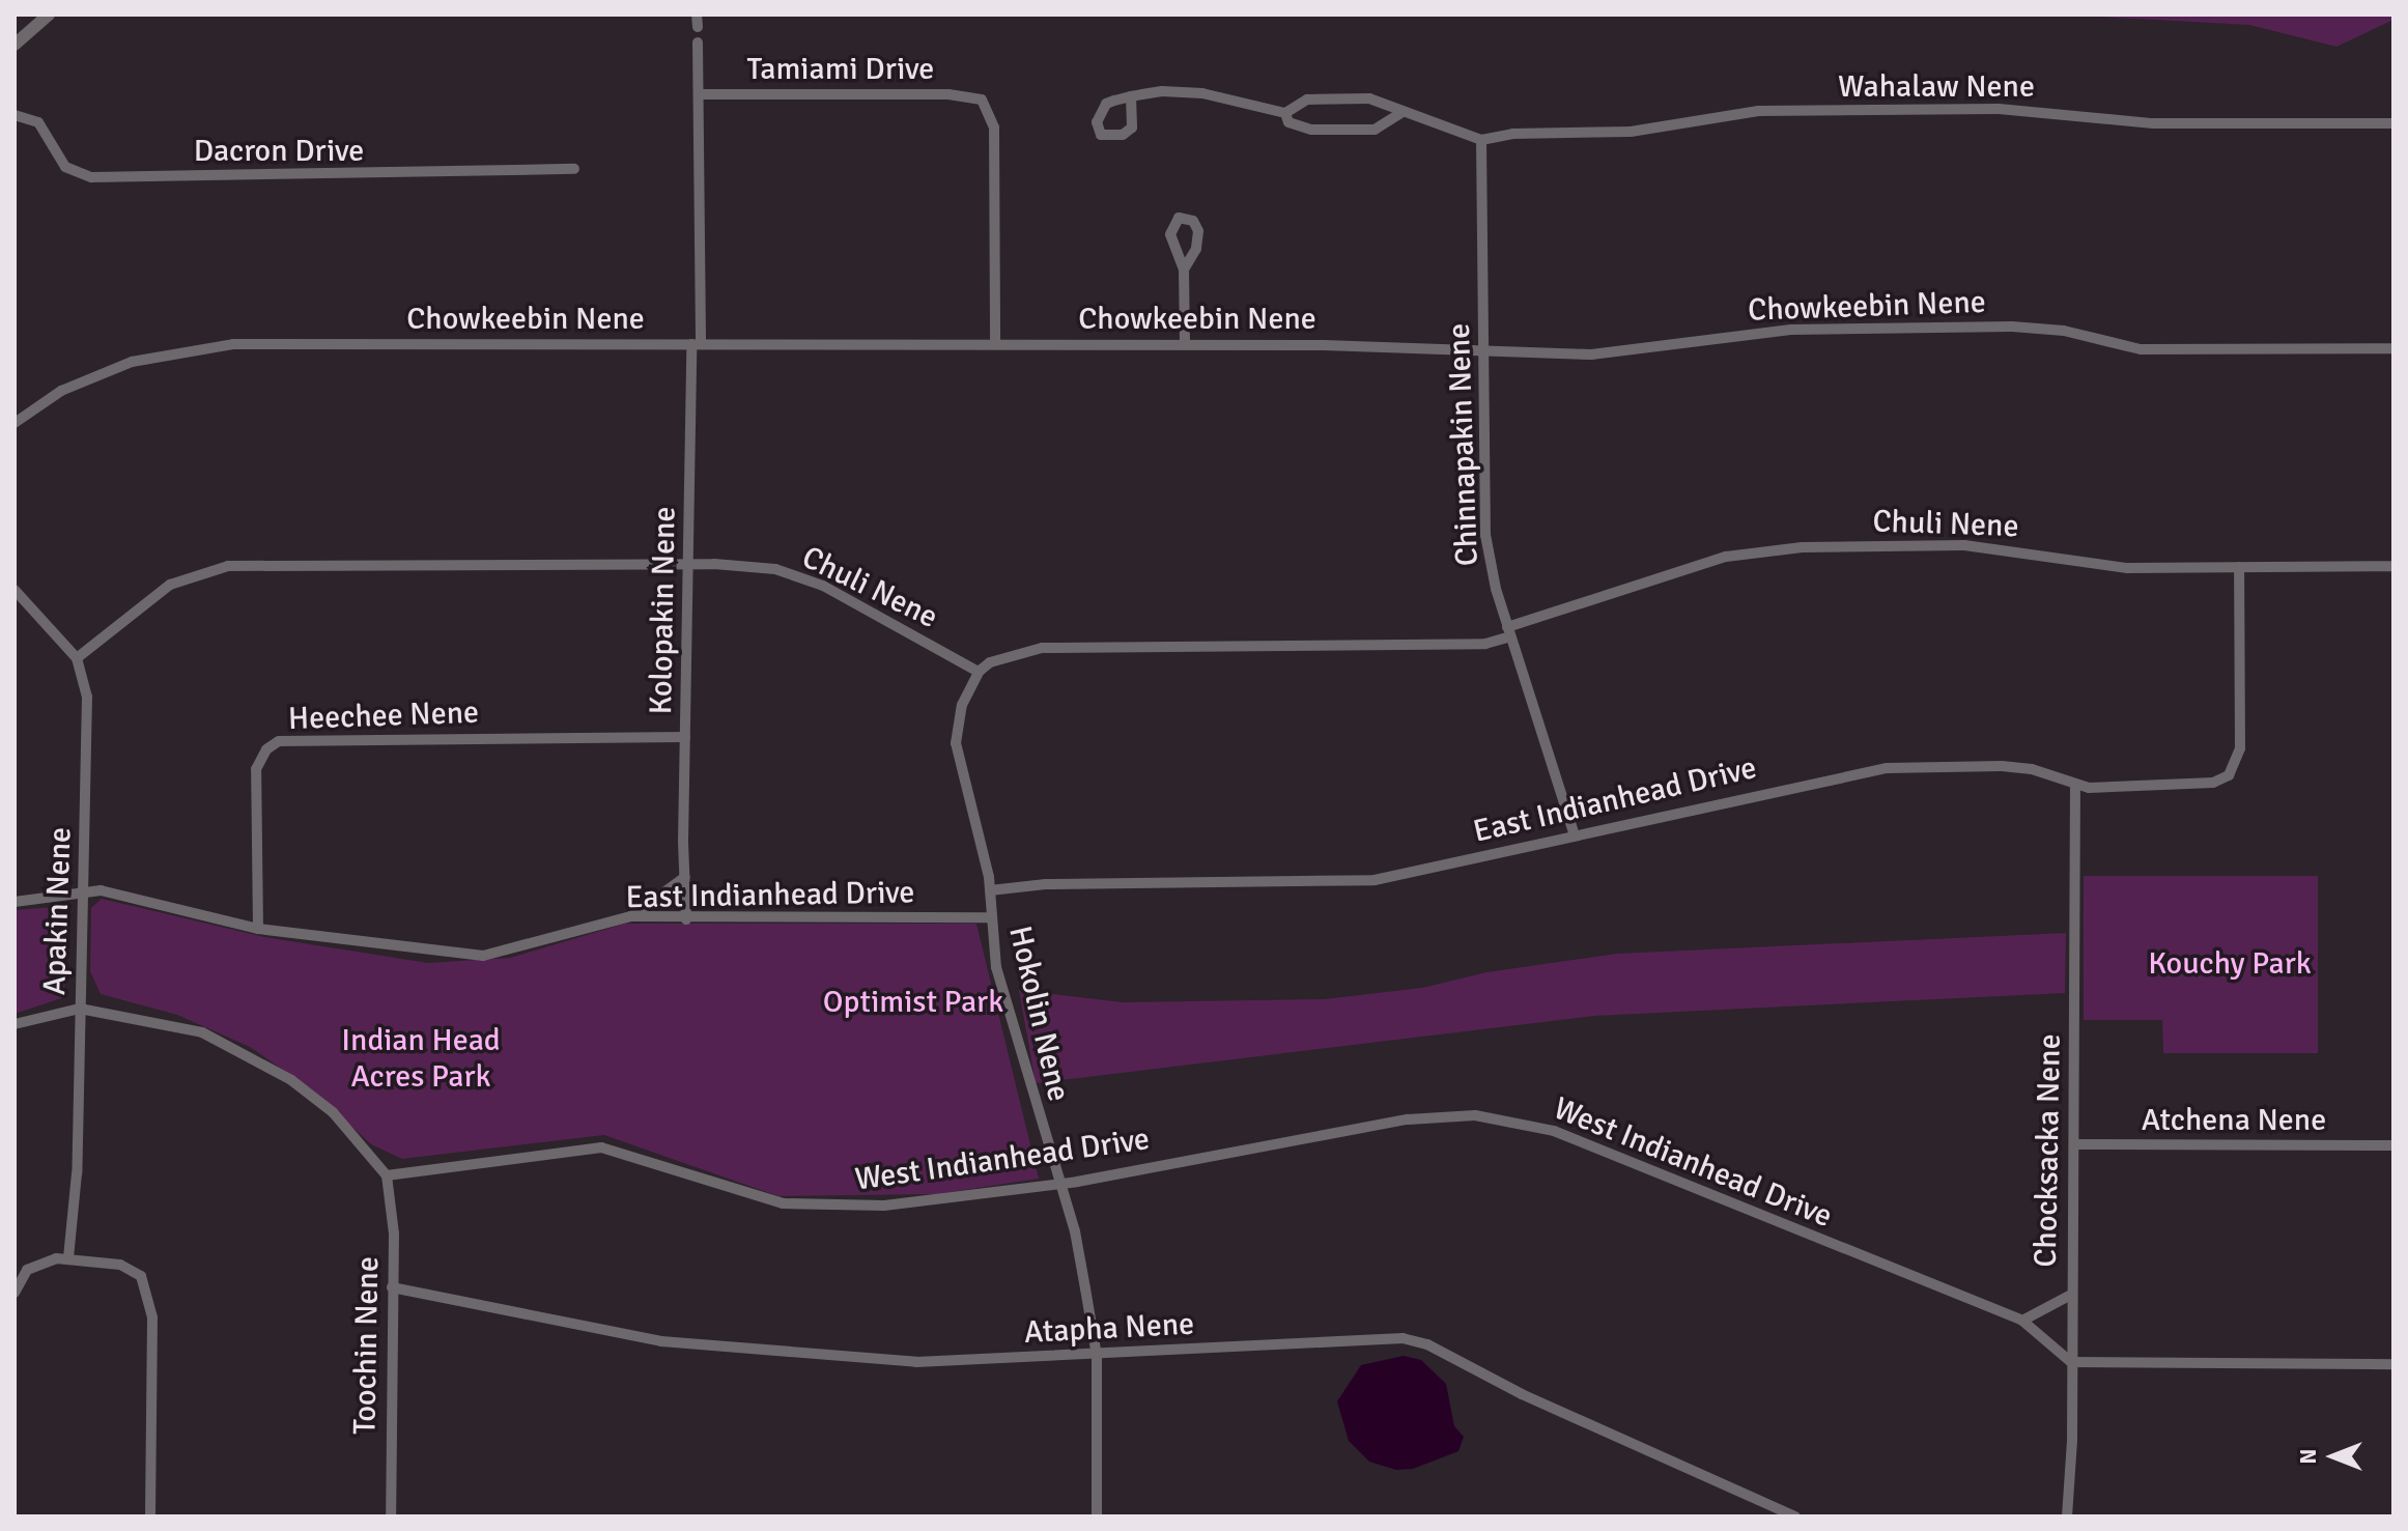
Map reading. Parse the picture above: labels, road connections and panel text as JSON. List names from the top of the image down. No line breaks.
{"streets":{"street":["Tamiami Drive","Wahalaw Nene","Dacron Drive","Chowkeebin Nene","Chinnapakin Nene","Chuli Nene","Kolopakin Nene","Heechee Nene","East Indianhead Drive","Apakin Nene","Hokolin Nene","Atchena Nene","Chocksacka Nene","West Indianhead Drive","Atapha Nene","Toochin Nene"]},"crossings":[["Tamiami Drive","Chowkeebin Nene"],["Tamiami Drive","Kolopakin Nene"],["Wahalaw Nene","Chinnapakin Nene"],["Chowkeebin Nene","Chinnapakin Nene"],["Chowkeebin Nene","Kolopakin Nene"],["Chinnapakin Nene","Chuli Nene"],["Chinnapakin Nene","East Indianhead Drive"],["Chuli Nene","Kolopakin Nene"],["Chuli Nene","East Indianhead Drive"],["Chuli Nene","Apakin Nene"],["Chuli Nene","Hokolin Nene"],["Kolopakin Nene","Heechee Nene"],["Kolopakin Nene","East Indianhead Drive"],["Heechee Nene","East Indianhead Drive"],["East Indianhead Drive","Apakin Nene"],["East Indianhead Drive","Hokolin Nene"],["East Indianhead Drive","Chocksacka Nene"],["Hokolin Nene","West Indianhead Drive"],["Hokolin Nene","Atapha Nene"],["Atchena Nene","Chocksacka Nene"],["Chocksacka Nene","West Indianhead Drive"],["West Indianhead Drive","Toochin Nene"],["Atapha Nene","Toochin Nene"]],"parks":["Kouchy Park","Optimist Park","Indian Head Acres Park"],"north":"left"}
